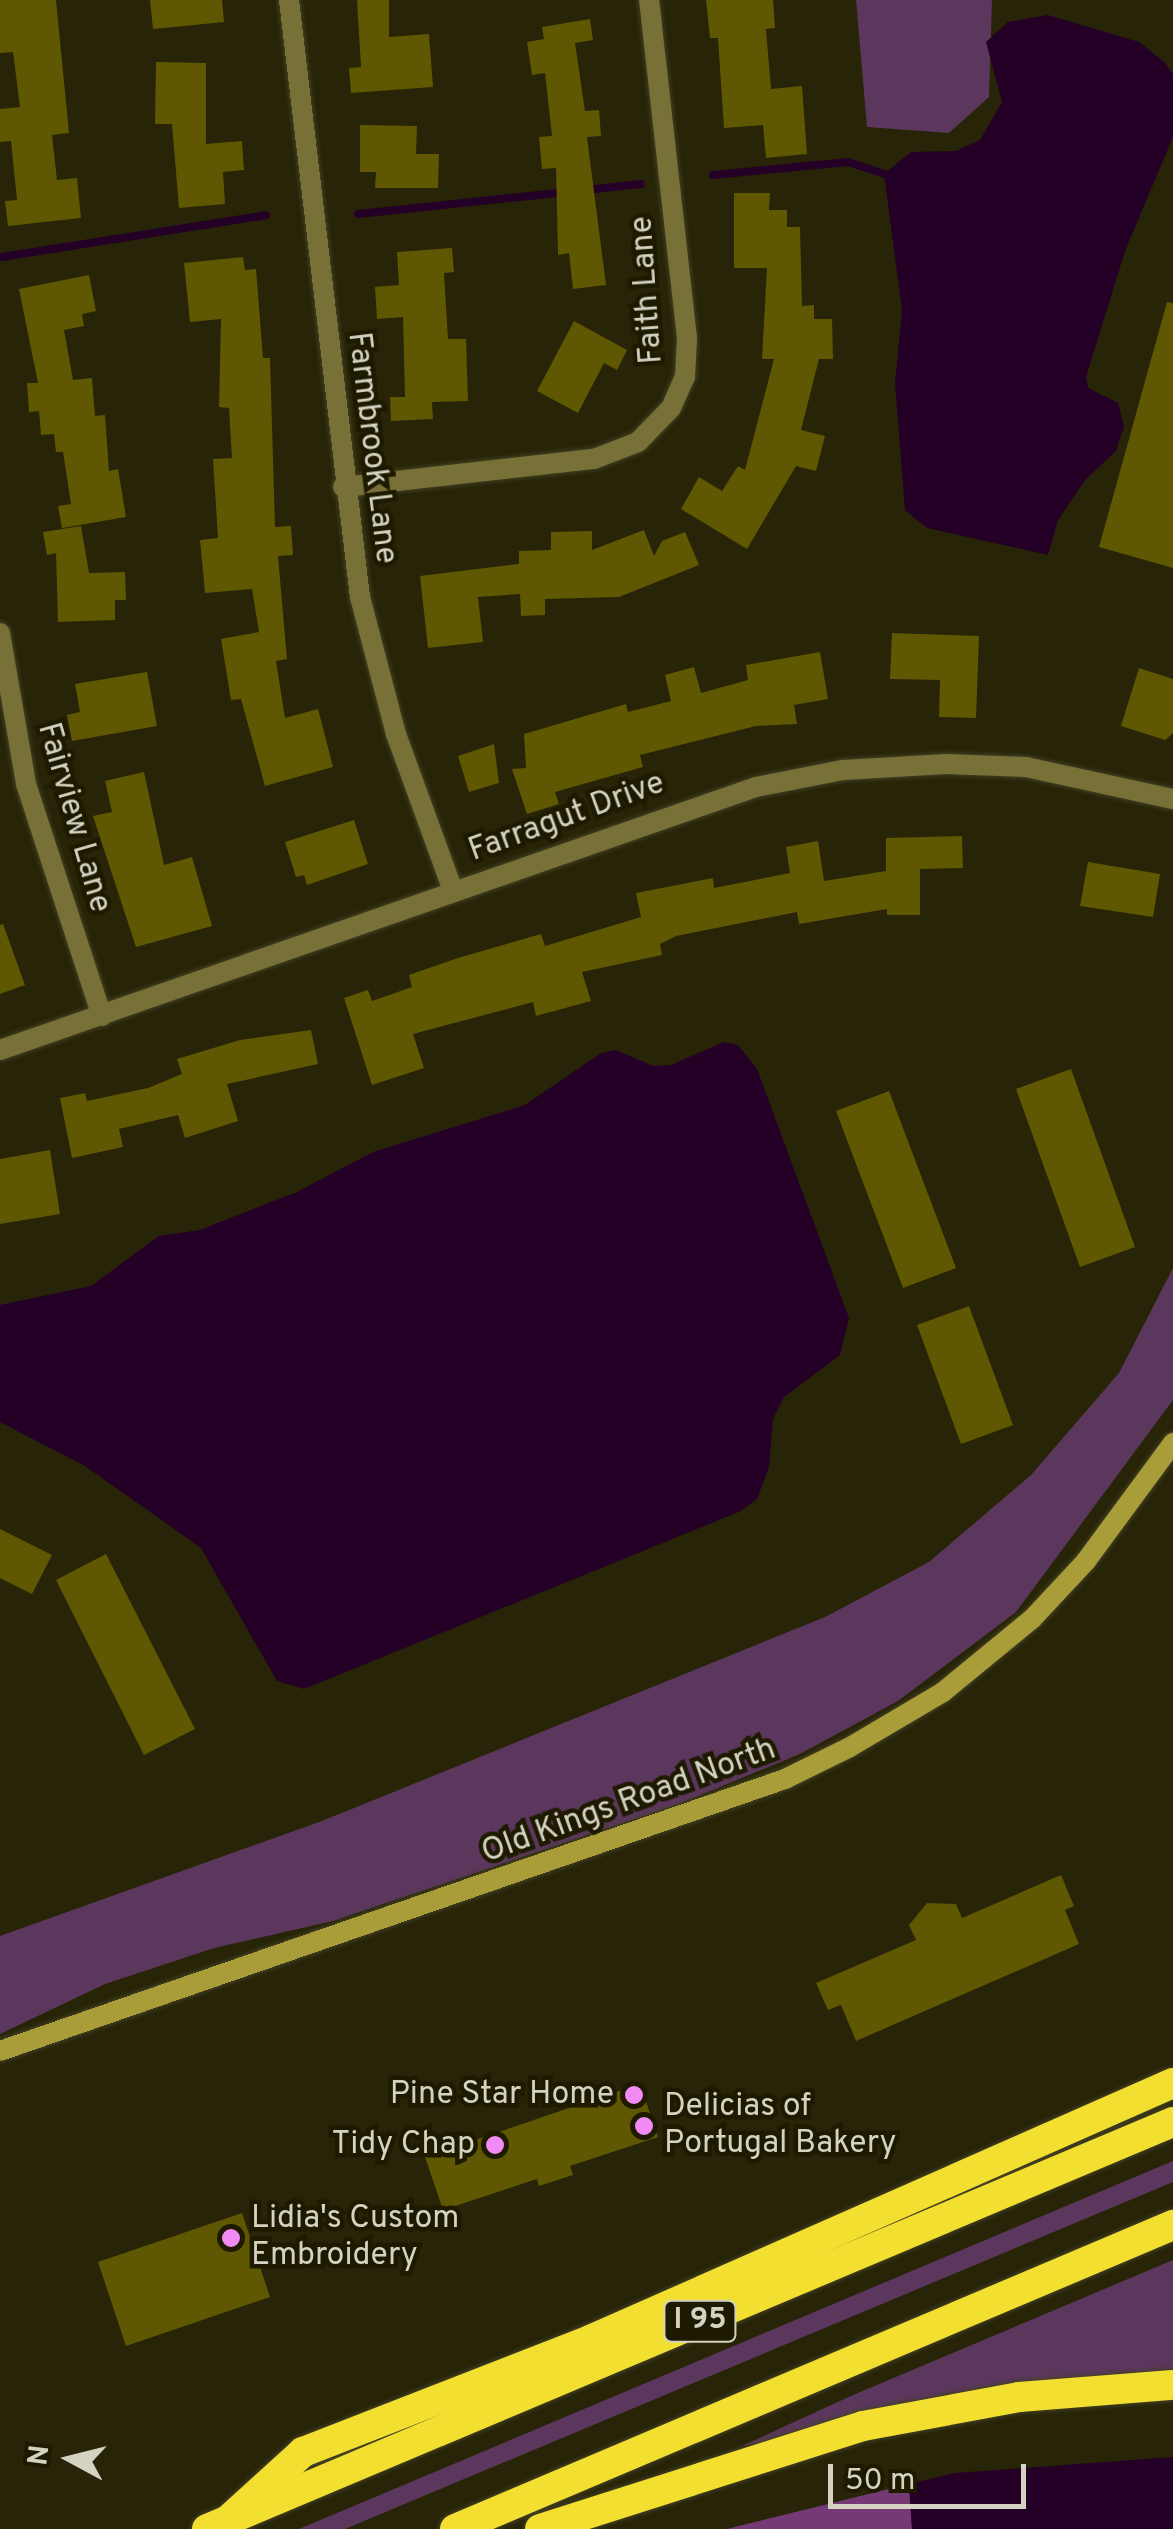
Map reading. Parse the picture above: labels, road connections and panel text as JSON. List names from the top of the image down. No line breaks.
{"streets":{"highway":["I 95"],"street":["Faith Lane","Farmbrook Lane","Fairview Lane","Farragut Drive","Old Kings Road North"]},"crossings":[["Faith Lane","Farmbrook Lane"],["Farmbrook Lane","Farragut Drive"],["Fairview Lane","Farragut Drive"]],"places":["Pine Star Home","Delicias of Portugal Bakery","Tidy Chap","Lidia's Custom Embroidery"],"scale_bar":"50 m","north":"left"}
